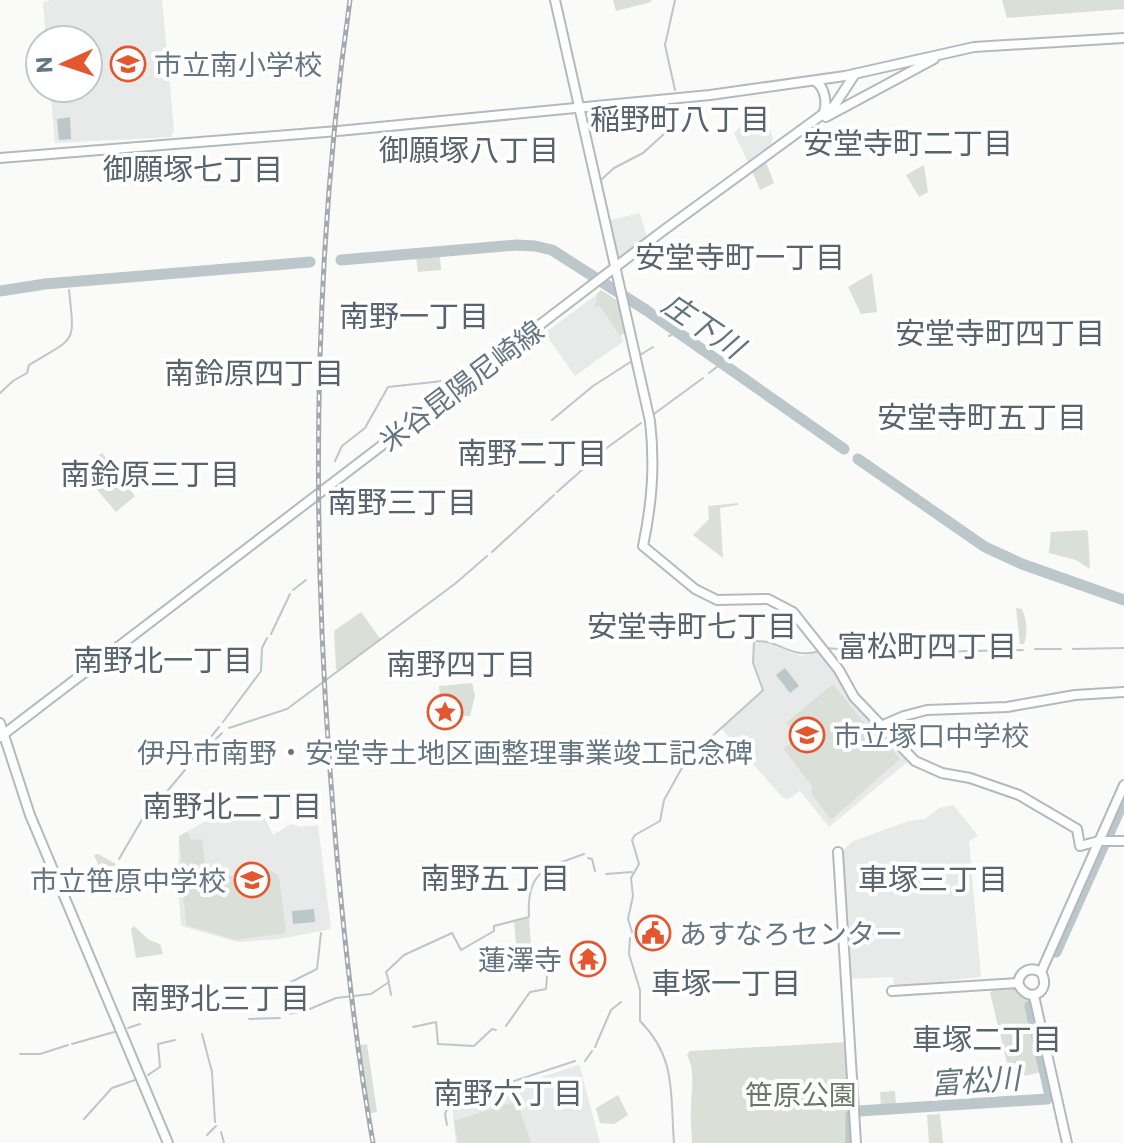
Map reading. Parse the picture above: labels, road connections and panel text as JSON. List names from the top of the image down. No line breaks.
{"streets":{"main road":["米谷昆陽尼崎線"]},"districts":["稲野町八丁目","安堂寺町二丁目","御願塚八丁目","御願塚七丁目","安堂寺町一丁目","南野一丁目","安堂寺町四丁目","南鈴原四丁目","安堂寺町五丁目","南野二丁目","南鈴原三丁目","南野三丁目","安堂寺町七丁目","富松町四丁目","南野北一丁目","南野四丁目","南野北二丁目","南野五丁目","車塚三丁目","車塚一丁目","南野北三丁目","車塚二丁目","南野六丁目"],"water":["庄下川","富松川"],"parks":["笹原公園"],"places":{"school or university":["市立南小学校","市立塚口中学校","市立笹原中学校"],"place":["伊丹市南野・安堂寺土地区画整理事業竣工記念碑"],"public building":["あすなろセンター"],"temple":["蓮澤寺"]},"north":"left"}
